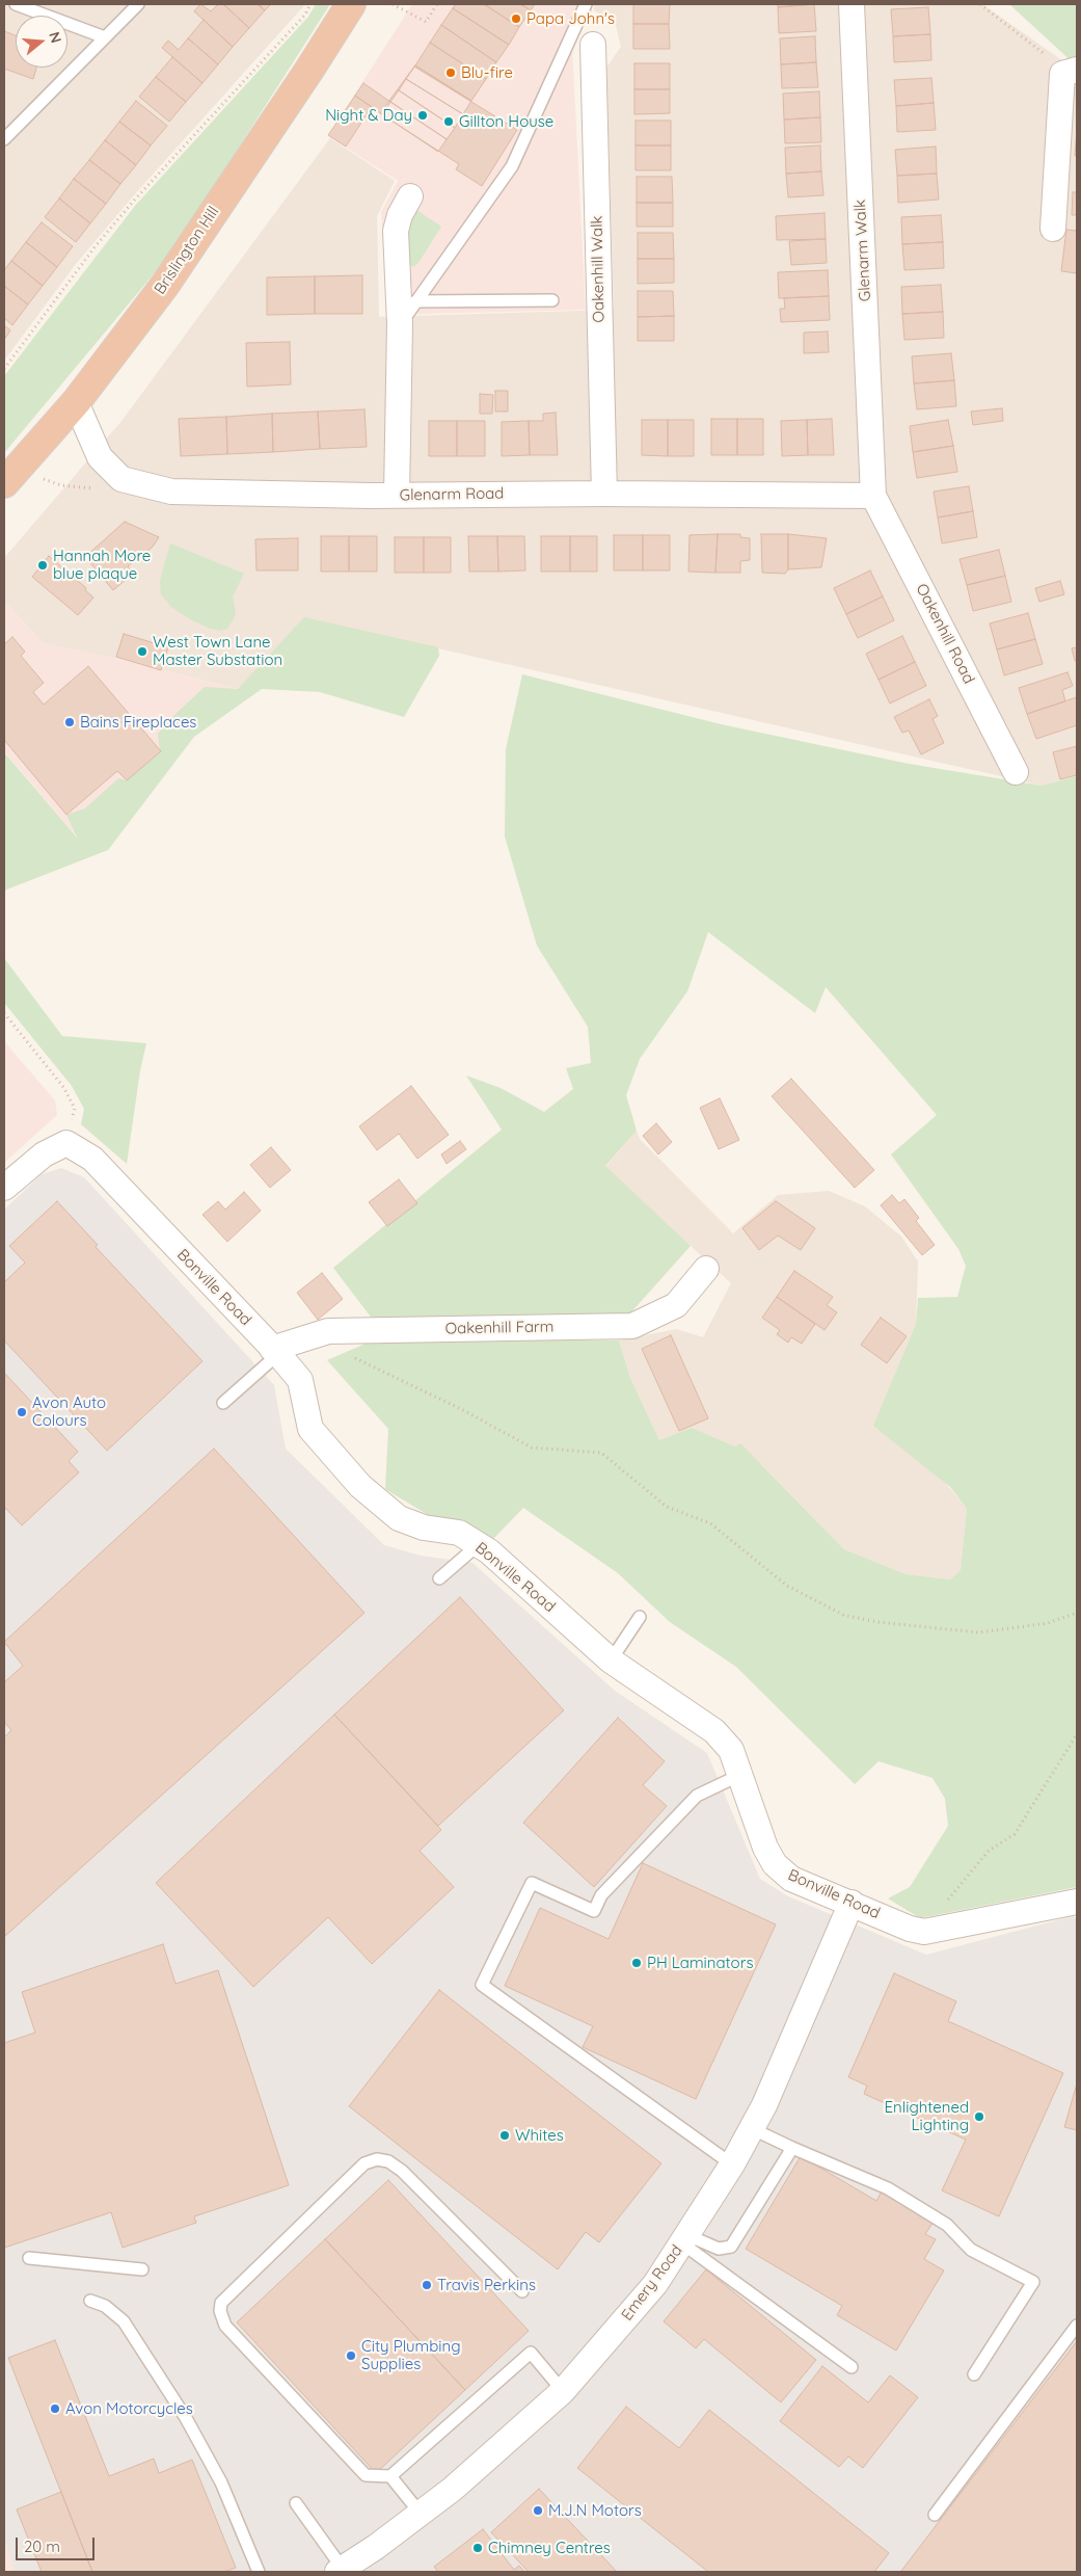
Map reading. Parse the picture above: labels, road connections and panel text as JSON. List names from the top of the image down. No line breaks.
{"streets":{"highway":["Brislington Hill"],"street":["Glenarm Walk","Oakenhill Walk","Glenarm Road","Oakenhill Road","Bonville Road","Oakenhill Farm","Emery Road"]},"crossings":[["Brislington Hill","Glenarm Road"],["Glenarm Walk","Glenarm Road"],["Glenarm Walk","Oakenhill Road"],["Oakenhill Walk","Glenarm Road"],["Glenarm Road","Oakenhill Road"],["Bonville Road","Oakenhill Farm"],["Bonville Road","Emery Road"]],"places":["Papa John's","Blu-fire","Night & Day","Gillton House","Hannah More blue plaque","West Town Lane Master Substation","Bains Fireplaces","Avon Auto Colours","PH Laminators","Enlightened Lighting","Whites","Travis Perkins","City Plumbing Supplies","Avon Motorcycles","M.J.N Motors","Chimney Centres"],"scale_bar":"20 m","north":"right"}
